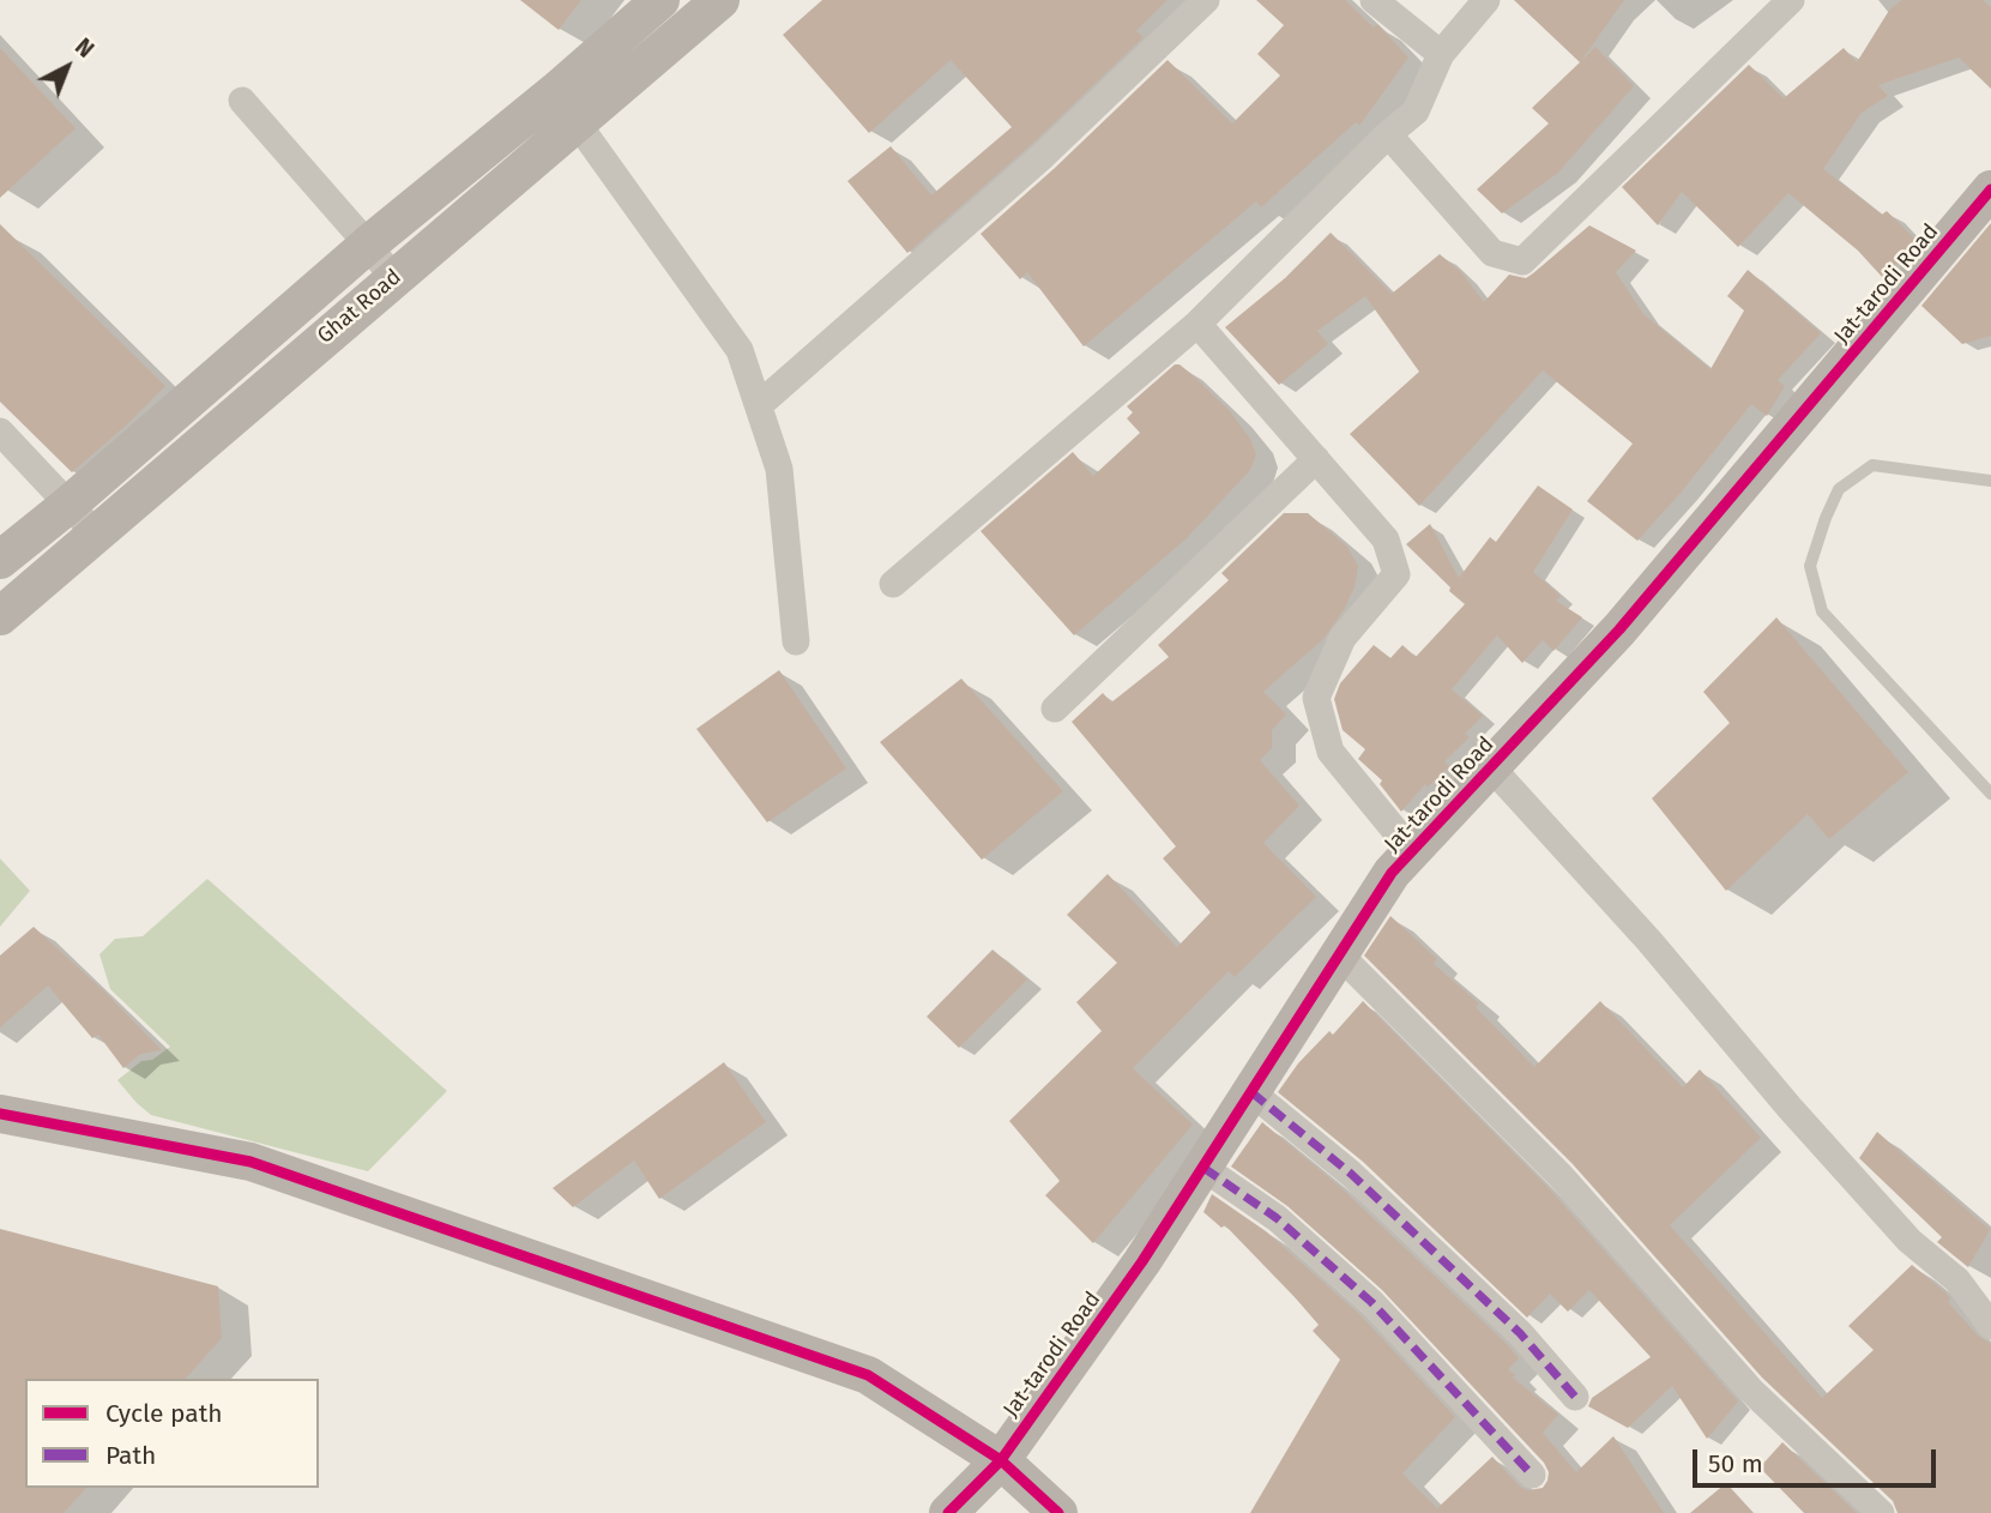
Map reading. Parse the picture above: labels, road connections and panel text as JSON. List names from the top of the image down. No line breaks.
{"streets":{"street":["Jat-tarodi Road","Ghat Road"]},"legend":["Cycle path","Path"],"scale_bar":"50 m","north":"top right"}
